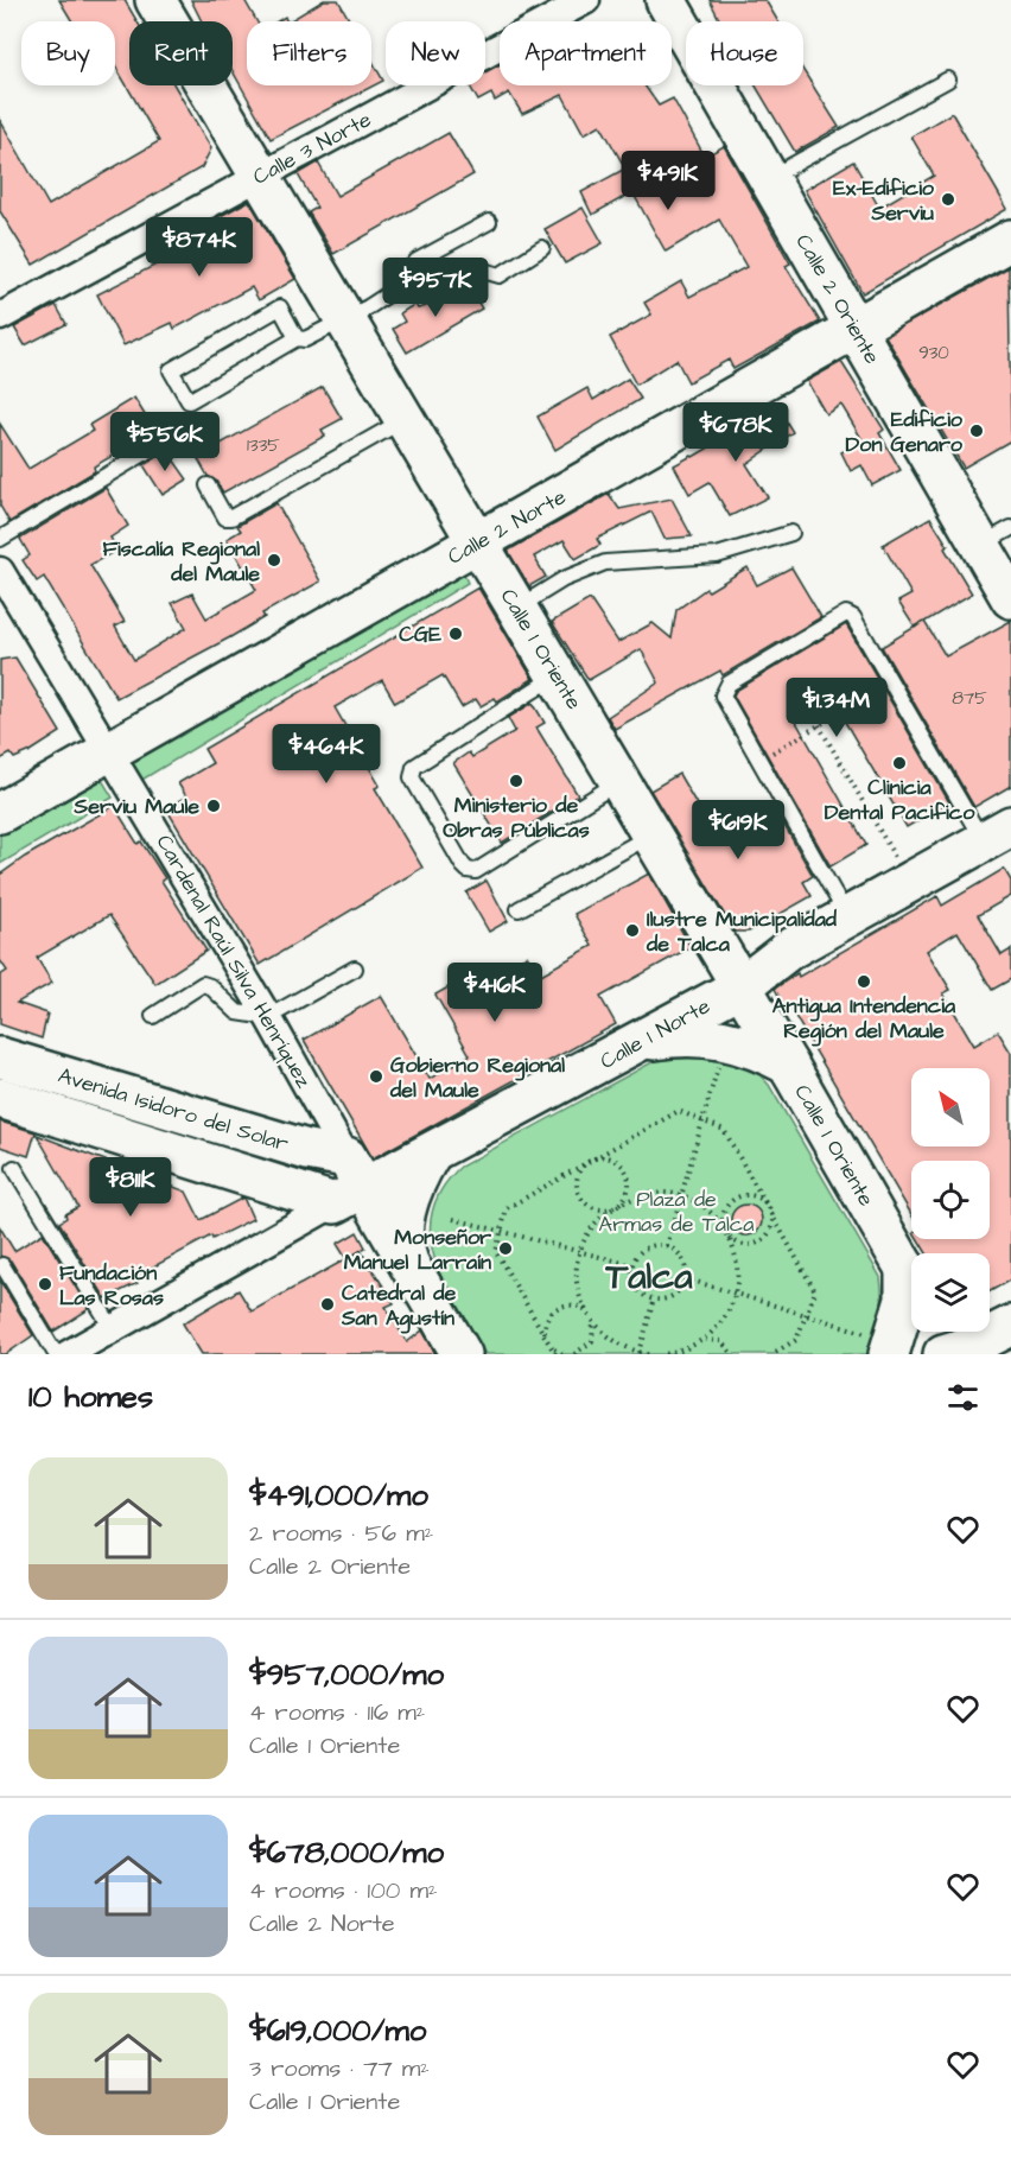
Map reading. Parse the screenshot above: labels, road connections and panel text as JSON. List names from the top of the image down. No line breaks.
{"streets":{"main road":["Calle 2 Oriente","Calle 2 Norte","Calle 1 Oriente","Cardenal Raúl Silva Henríquez","Calle 1 Norte","Avenida Isidoro del Solar"],"street":["Calle 3 Norte"]},"crossings":[["Calle 3 Norte","Calle 1 Oriente"],["Calle 2 Oriente","Calle 2 Norte"],["Calle 2 Norte","Calle 1 Oriente"],["Calle 2 Norte","Cardenal Raúl Silva Henríquez"],["Calle 1 Oriente","Calle 1 Norte"],["Cardenal Raúl Silva Henríquez","Calle 1 Norte"],["Cardenal Raúl Silva Henríquez","Avenida Isidoro del Solar"],["Calle 1 Norte","Avenida Isidoro del Solar"]],"districts":["Talca"],"parks":["Plaza de Armas de Talca"],"places":["Ex-Edificio Serviu","Edificio Don Genaro","Fiscalía Regional del Maule","CGE","Clinicia Dental Pacifico","Ministerio de Obras Públicas","Serviu Maule","Ilustre Municipalidad de Talca","Antigua Intendencia Región del Maule","Gobierno Regional del Maule","Monseñor Manuel Larraín","Fundación Las Rosas","Catedral de San Agustín"],"house_numbers":["930","1335","875"],"north":"top left","page":{"chip":["Buy","Rent","Filters","New","Apartment","House"],"price":["$491K","$874K","$957K","$678K","$556K","$1.34M","$464K","$619K","$416K","$811K"],"heading":"10 homes","list":[{"name":"$491,000/mo","note":"2 rooms · 56 m² · Calle 2 Oriente"},{"name":"$957,000/mo","note":"4 rooms · 116 m² · Calle 1 Oriente"},{"name":"$678,000/mo","note":"4 rooms · 100 m² · Calle 2 Norte"},{"name":"$619,000/mo","note":"3 rooms · 77 m² · Calle 1 Oriente"}]}}
